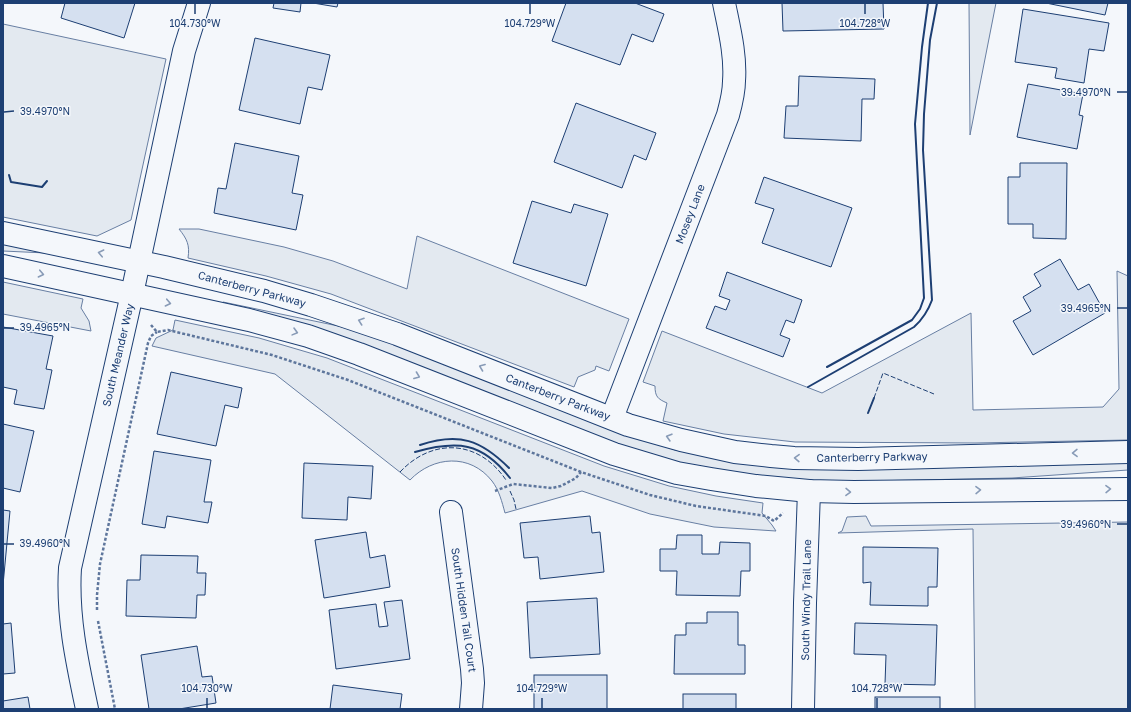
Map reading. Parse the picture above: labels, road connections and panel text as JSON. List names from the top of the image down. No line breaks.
{"streets":{"street":["Mosey Lane","Canterberry Parkway","South Meander Way","South Windy Trail Lane","South Hidden Tail Court"]},"crossings":[["Mosey Lane","Canterberry Parkway"],["Canterberry Parkway","South Meander Way"]],"coordinates":["104.730°W","104.729°W","104.728°W","39.4970°N","39.4965°N","39.4960°N"]}
